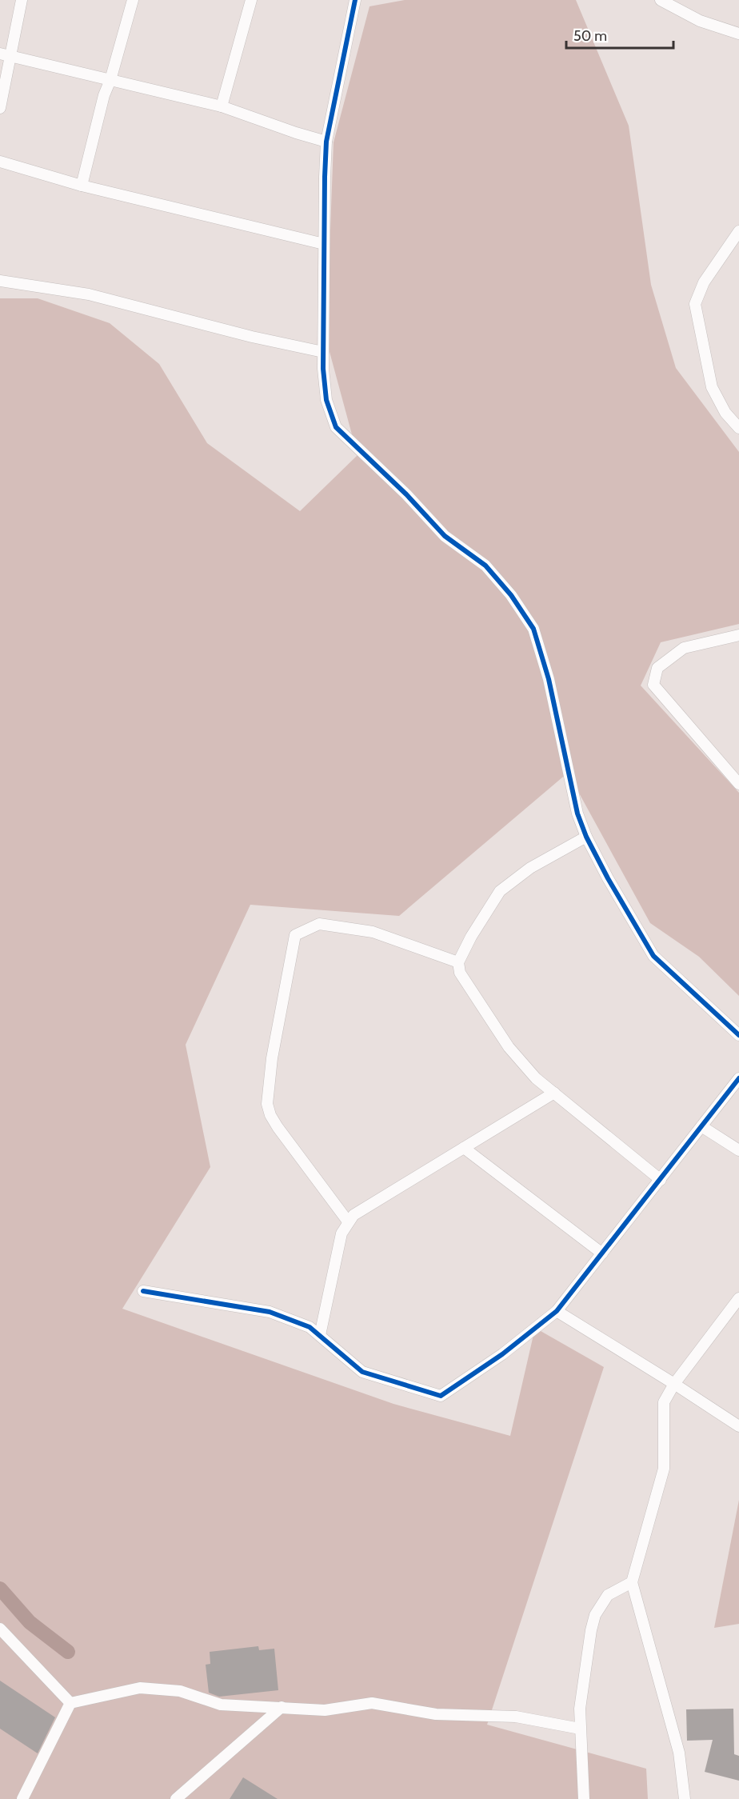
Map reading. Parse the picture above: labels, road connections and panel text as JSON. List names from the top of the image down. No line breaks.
{"scale_bar":"50 m"}
